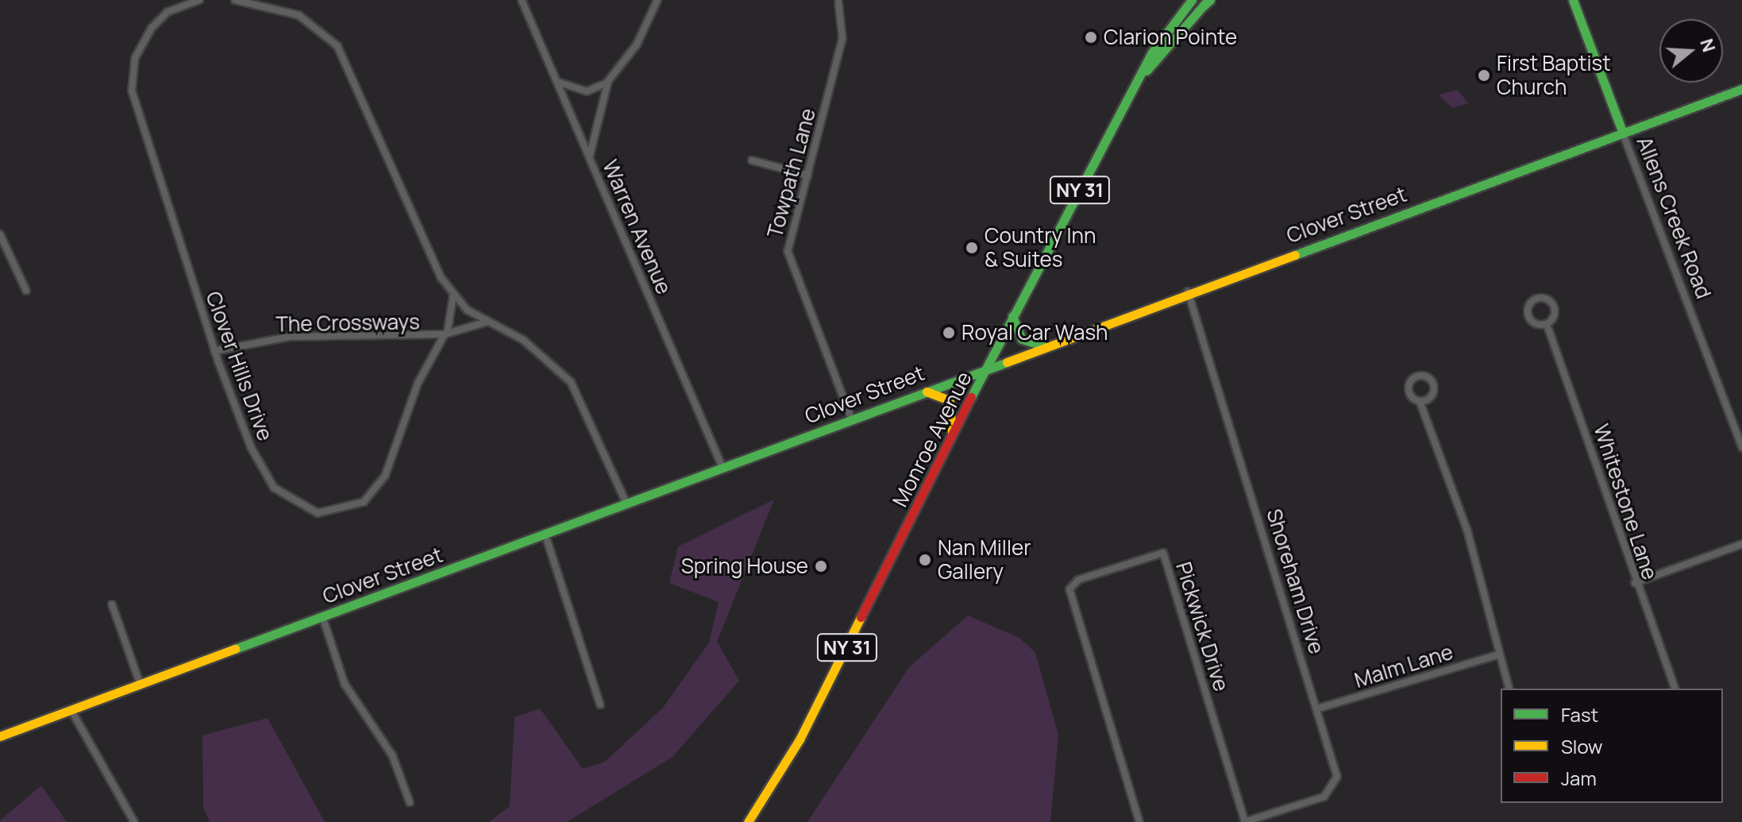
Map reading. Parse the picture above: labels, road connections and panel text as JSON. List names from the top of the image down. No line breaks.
{"streets":{"main road":["NY 31","Clover Street","Allens Creek Road","Monroe Avenue"],"street":["Towpath Lane","Warren Avenue","The Crossways","Clover Hills Drive","Whitestone Lane","Shoreham Drive","Pickwick Drive","Malm Lane"]},"crossings":[["Towpath Lane","Clover Street"],["Clover Street","Allens Creek Road"],["Clover Street","Warren Avenue"],["Clover Street","Monroe Avenue"],["Clover Street","Shoreham Drive"],["The Crossways","Clover Hills Drive"],["Shoreham Drive","Pickwick Drive"],["Shoreham Drive","Malm Lane"]],"places":["Clarion Pointe","First Baptist Church","Country Inn & Suites","Royal Car Wash","Nan Miller Gallery","Spring House"],"legend":["Fast","Slow","Jam"],"north":"right"}
